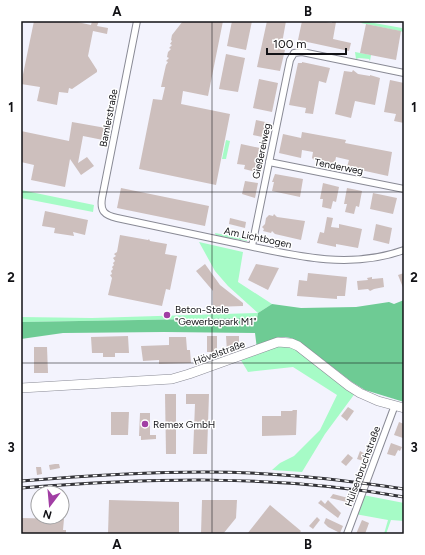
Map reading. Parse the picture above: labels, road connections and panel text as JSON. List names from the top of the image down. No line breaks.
{"streets":{"main road":["Hövelstraße"],"street":["Bamlerstraße","Gießereiweg","Tenderweg","Am Lichtbogen","Hülsenbruchstraße"]},"crossings":[["Bamlerstraße","Am Lichtbogen"],["Gießereiweg","Tenderweg"],["Gießereiweg","Am Lichtbogen"],["Hövelstraße","Hülsenbruchstraße"]],"places":["Beton-Stele \"Gewerbepark M1\"","Remex GmbH"],"scale_bar":"100 m","north":"bottom","grid":{"columns":["A","B"],"rows":["1","2","3"]}}
